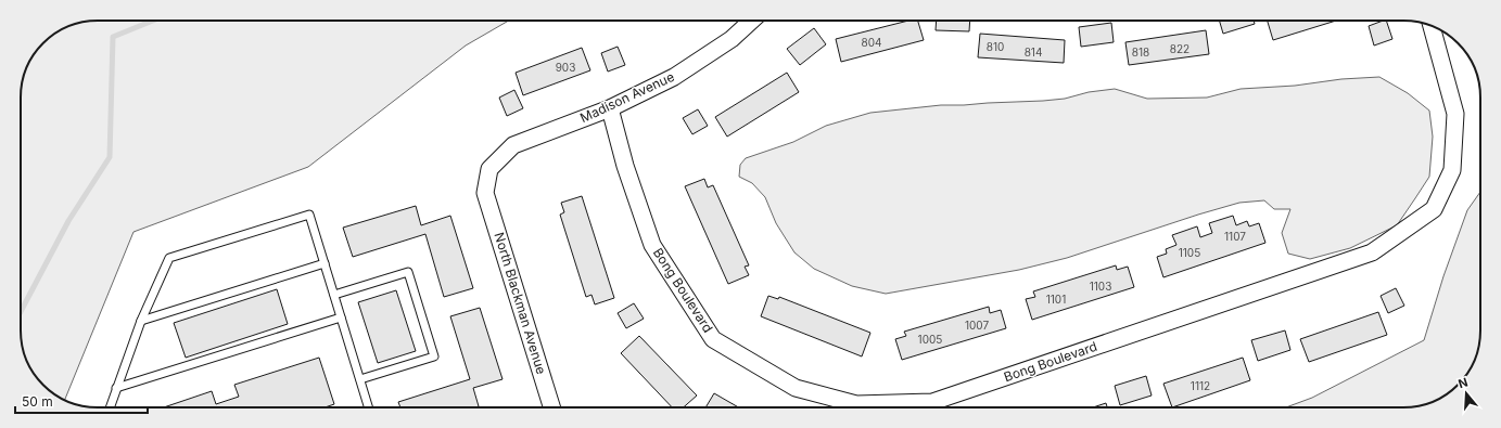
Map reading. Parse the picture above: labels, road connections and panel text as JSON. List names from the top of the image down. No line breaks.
{"streets":{"street":["Madison Avenue","Bong Boulevard","North Blackman Avenue"]},"crossings":[["Madison Avenue","Bong Boulevard"],["Madison Avenue","North Blackman Avenue"]],"house_numbers":["804","810","822","814","818","903","1107","1105","1103","1101","1007","1005","1112"],"scale_bar":"50 m","north":"top"}
